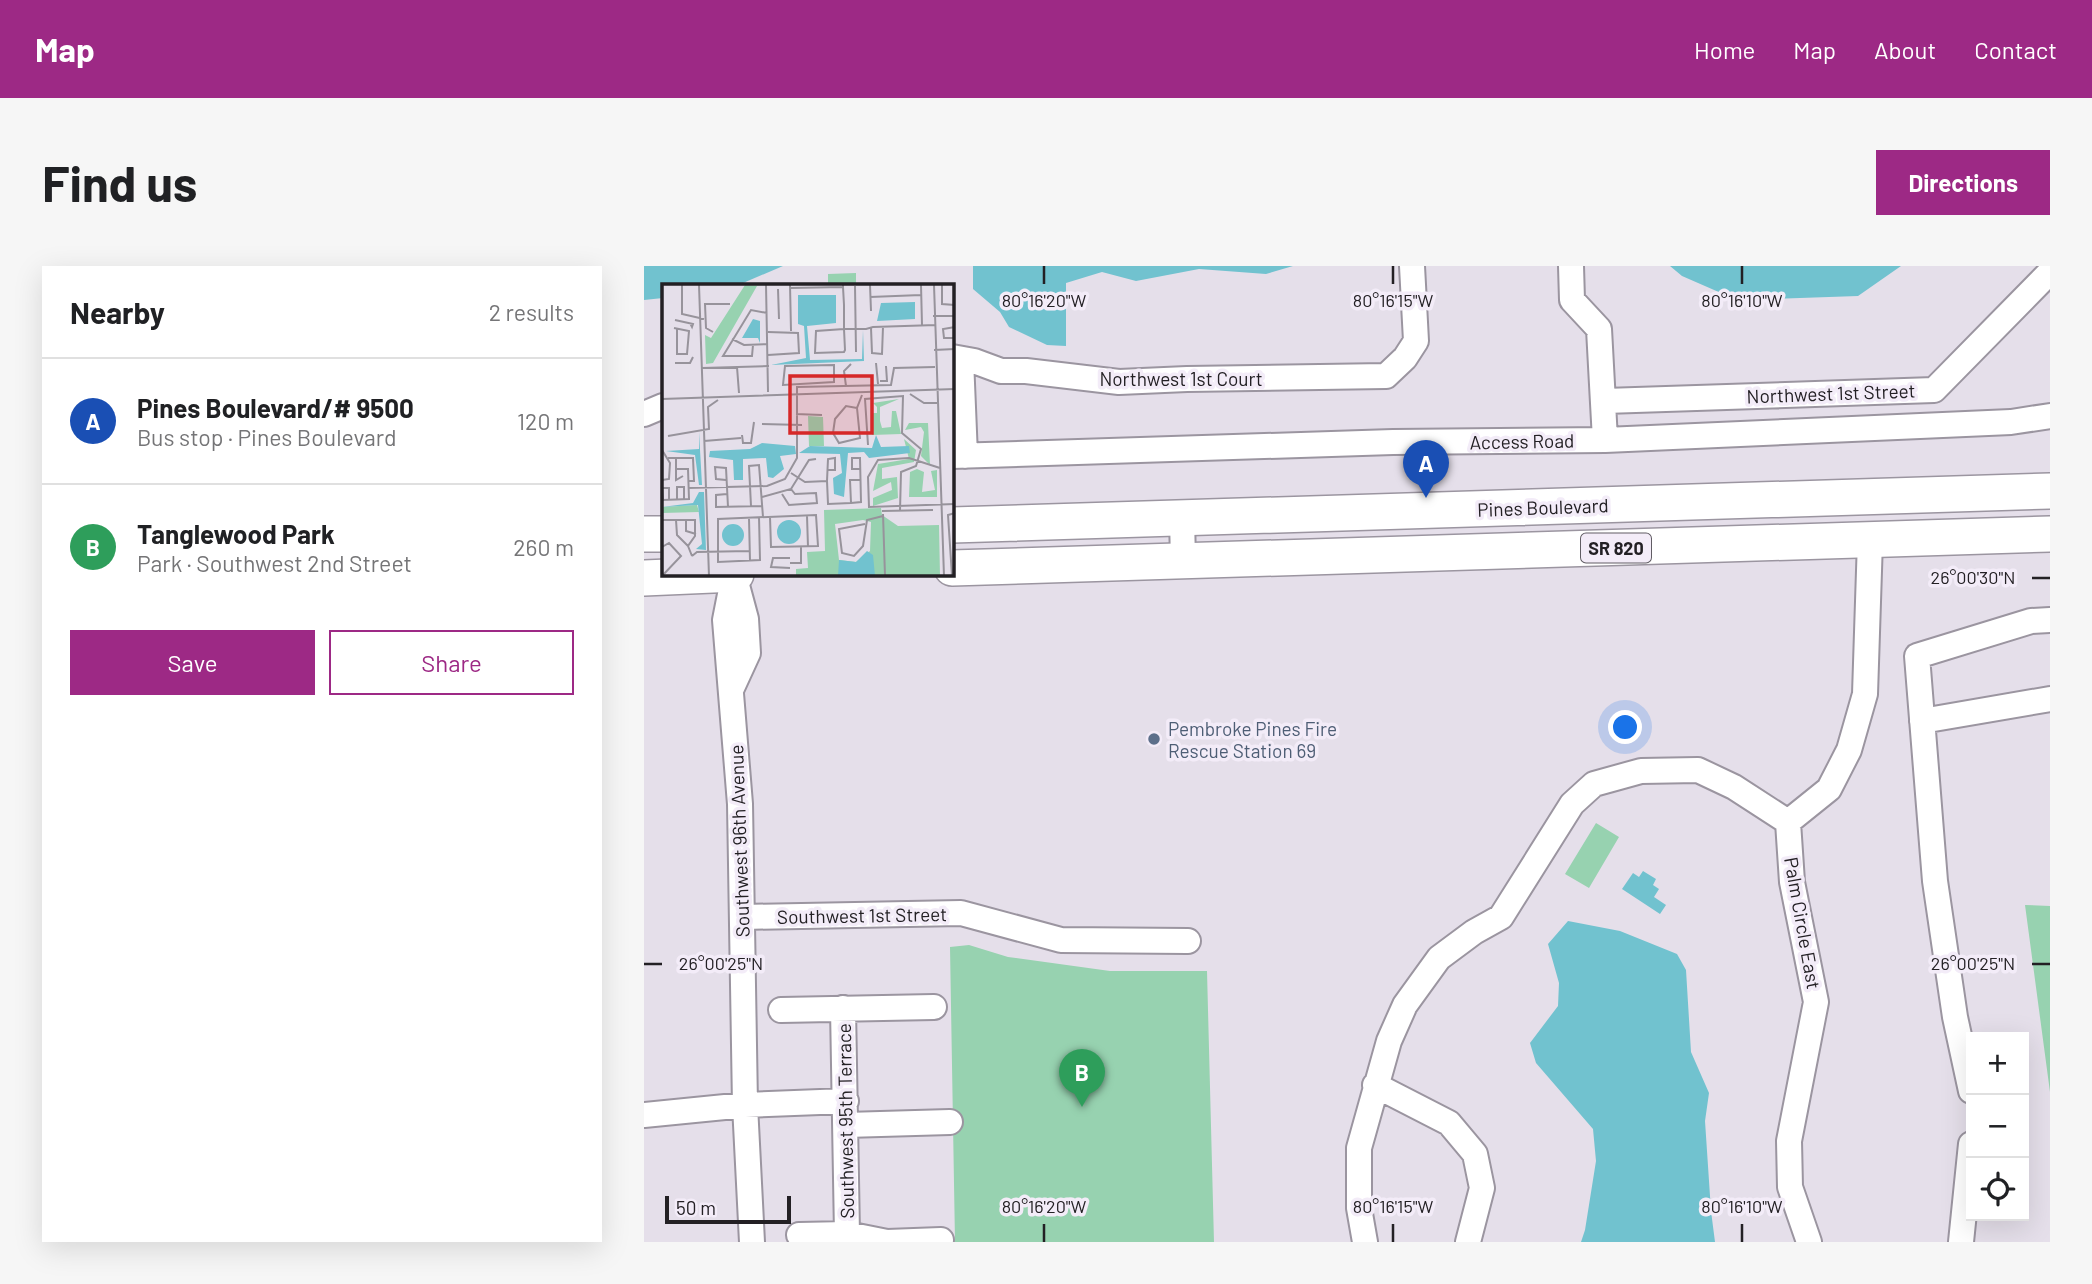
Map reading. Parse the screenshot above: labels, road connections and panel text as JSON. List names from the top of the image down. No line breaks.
{"streets":{"highway":["Pines Boulevard","SR 820"],"street":["Northwest 1st Court","Northwest 1st Street","Access Road","Southwest 96th Avenue","Southwest 1st Street","Palm Circle East","Southwest 95th Terrace"]},"crossings":[["Southwest 96th Avenue","Southwest 1st Street"]],"places":["Pembroke Pines Fire Rescue Station 69"],"scale_bar":"50 m","page":{"header":"Map","nav":["Home","Map","About","Contact"],"buttons":["Directions",["Save","Share"]],"title":"Find us","heading":["Nearby","2 results"],"list":[{"mark":"A","name":"Pines Boulevard/# 9500","note":"Bus stop · Pines Boulevard","value":"120 m"},{"mark":"B","name":"Tanglewood Park","note":"Park · Southwest 2nd Street","value":"260 m"}],"pins":["A","B"],"map_buttons":["+","−"],"scale":"50 m"},"coordinates":["80°16'20\"W","80°16'15\"W","80°16'10\"W","26°00'30\"N","26°00'25\"N"]}
